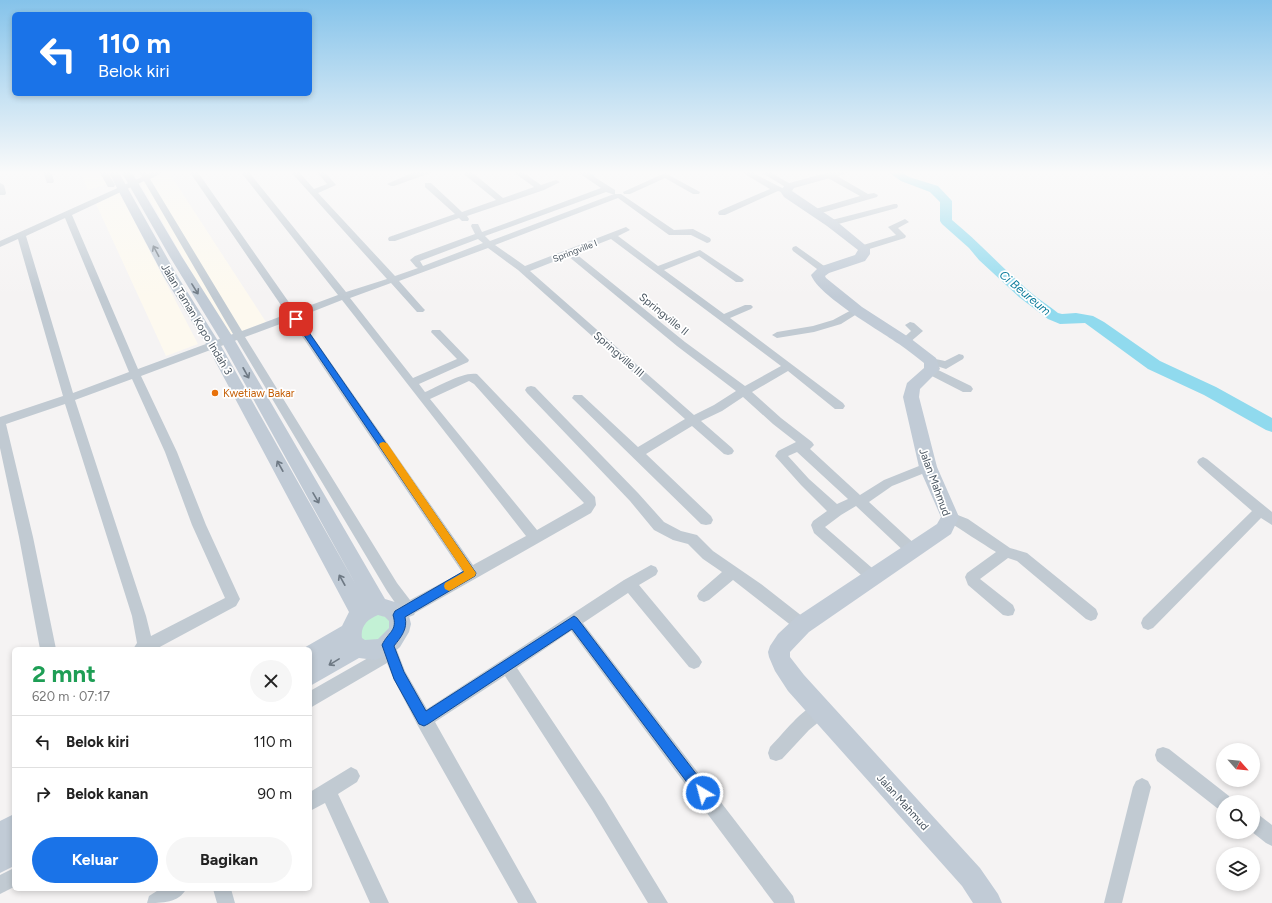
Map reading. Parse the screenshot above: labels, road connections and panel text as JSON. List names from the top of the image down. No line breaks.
{"streets":{"main road":["Jalan Taman Kopo Indah 3","Jalan Mahmud"],"street":["Springville I","Springville II","Springville III"]},"crossings":[["Springville I","Springville II"],["Springville I","Springville III"]],"water":["Ci Beureum"],"places":["Kwetiaw Bakar"],"north":"bottom right","page":{"turn":["110 m","Belok kiri"],"heading":["2 mnt","620 m · 07:17"],"list":[{"name":"Belok kiri","value":"110 m"},{"name":"Belok kanan","value":"90 m"}],"buttons":["Keluar","Bagikan"]}}
